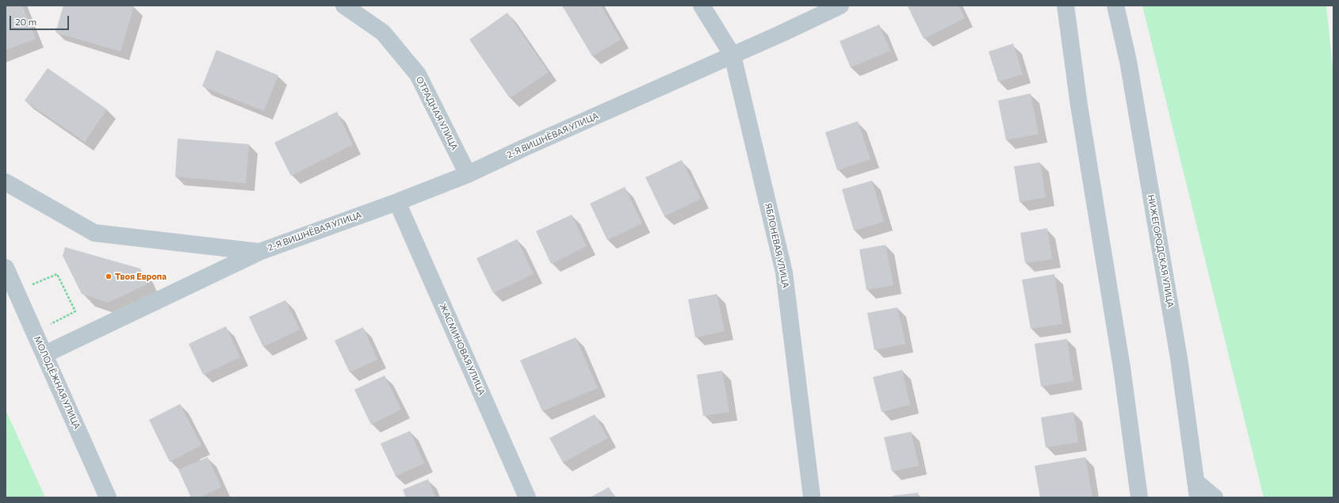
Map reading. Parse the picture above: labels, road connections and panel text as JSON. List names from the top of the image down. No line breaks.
{"streets":{"street":["ОТРАДНАЯ УЛИЦА","2-Я ВИШНЁВАЯ УЛИЦА","ЯБЛОНЕВАЯ УЛИЦА","НИЖЕГОРОДСКАЯ УЛИЦА","ЖАСМИНОВАЯ УЛИЦА","МОЛОДЁЖНАЯ УЛИЦА"]},"crossings":[["ОТРАДНАЯ УЛИЦА","2-Я ВИШНЁВАЯ УЛИЦА"],["2-Я ВИШНЁВАЯ УЛИЦА","ЯБЛОНЕВАЯ УЛИЦА"],["2-Я ВИШНЁВАЯ УЛИЦА","ЖАСМИНОВАЯ УЛИЦА"],["2-Я ВИШНЁВАЯ УЛИЦА","МОЛОДЁЖНАЯ УЛИЦА"]],"places":["Твоя Европа"],"scale_bar":"20 m"}
